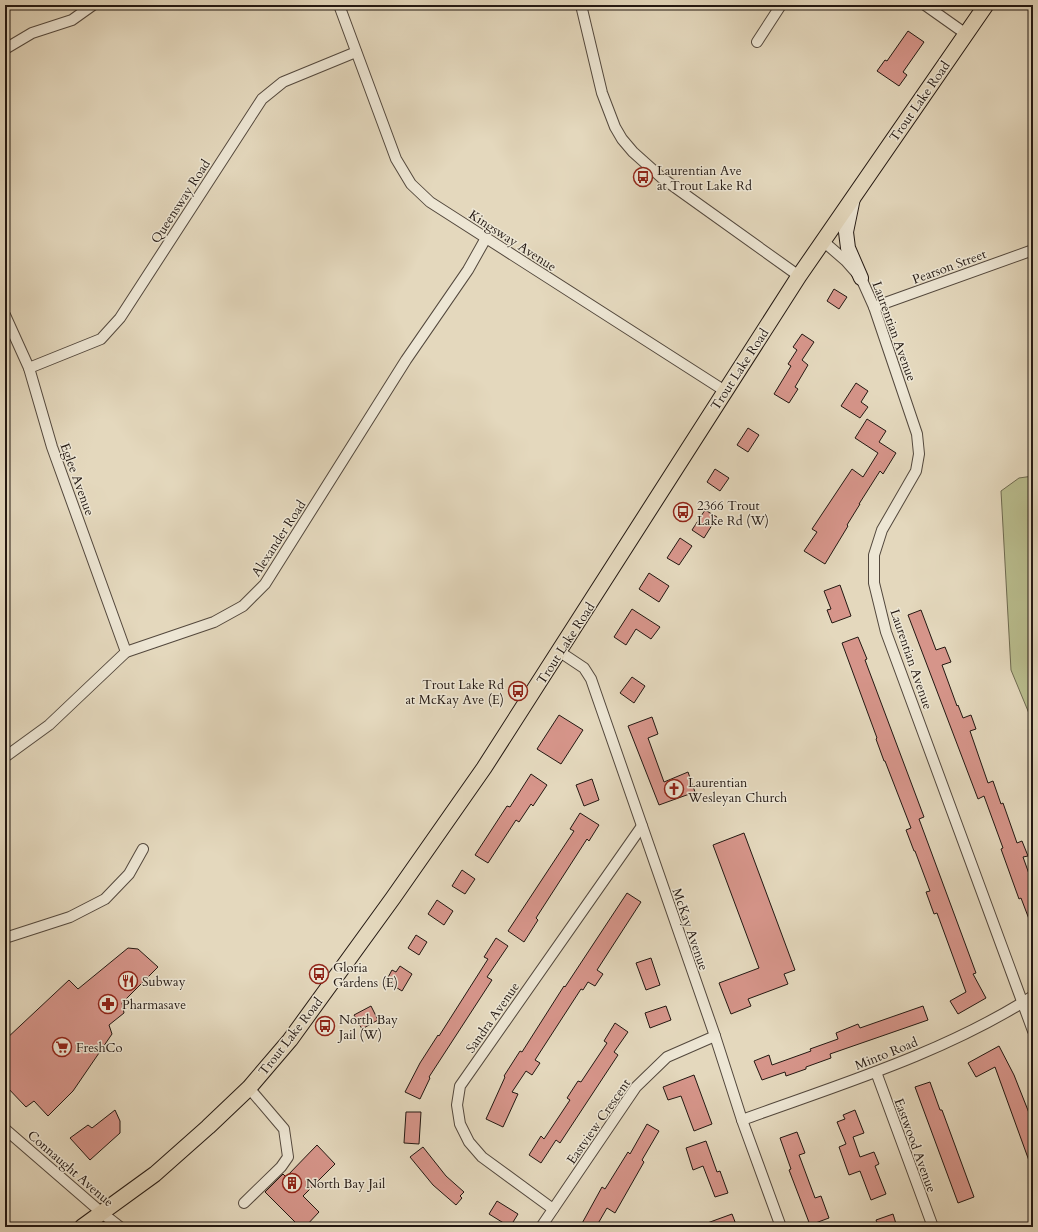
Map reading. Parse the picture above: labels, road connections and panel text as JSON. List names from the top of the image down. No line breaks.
{"streets":{"main road":["Trout Lake Road"],"street":["Queensway Road","Kingsway Avenue","Pearson Street","Laurentian Avenue","Eglee Avenue","Alexander Road","McKay Avenue","Sandra Avenue","Minto Road","Eastview Crescent","Eastwood Avenue","Connaught Avenue"]},"crossings":[["Trout Lake Road","Kingsway Avenue"],["Trout Lake Road","Laurentian Avenue"],["Trout Lake Road","McKay Avenue"],["Trout Lake Road","Connaught Avenue"],["Queensway Road","Kingsway Avenue"],["Queensway Road","Eglee Avenue"],["Kingsway Avenue","Alexander Road"],["Pearson Street","Laurentian Avenue"],["Laurentian Avenue","Minto Road"],["Eglee Avenue","Alexander Road"],["McKay Avenue","Sandra Avenue"],["McKay Avenue","Minto Road"],["McKay Avenue","Eastview Crescent"],["Sandra Avenue","Eastview Crescent"],["Minto Road","Eastwood Avenue"]],"places":{"bus stop":["Laurentian Ave at Trout Lake Rd","2366 Trout Lake Rd (W)","Trout Lake Rd at McKay Ave (E)","Gloria Gardens (E)","North Bay Jail (W)"],"church":["Laurentian Wesleyan Church"],"restaurant":["Subway"],"pharmacy":["Pharmasave"],"supermarket":["FreshCo"],"building":["North Bay Jail"]}}
